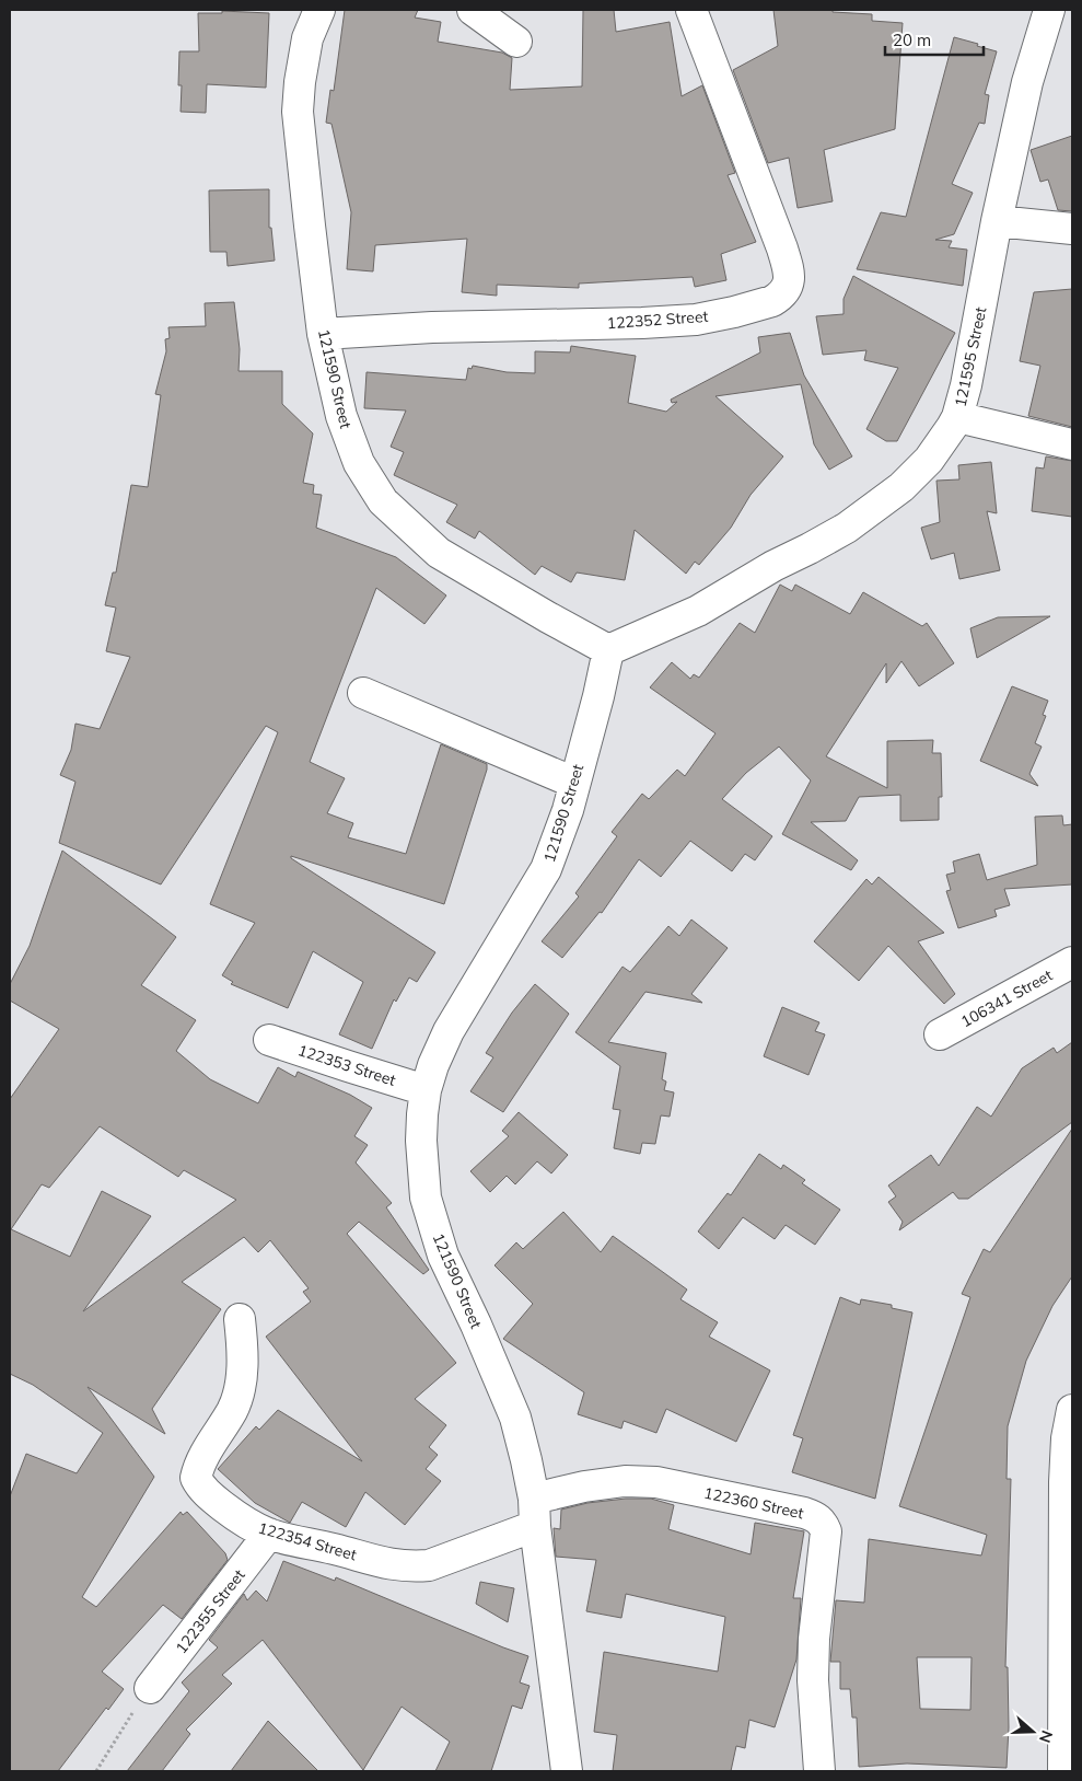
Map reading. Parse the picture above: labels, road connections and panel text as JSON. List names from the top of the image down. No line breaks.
{"streets":{"street":["122352 Street","121595 Street","121590 Street","106341 Street","122353 Street","122360 Street","122354 Street","122355 Street"]},"crossings":[["122352 Street","121590 Street"],["121595 Street","121590 Street"],["121590 Street","122353 Street"],["121590 Street","122360 Street"],["121590 Street","122354 Street"],["122360 Street","122354 Street"],["122354 Street","122355 Street"]],"scale_bar":"20 m","north":"right"}
